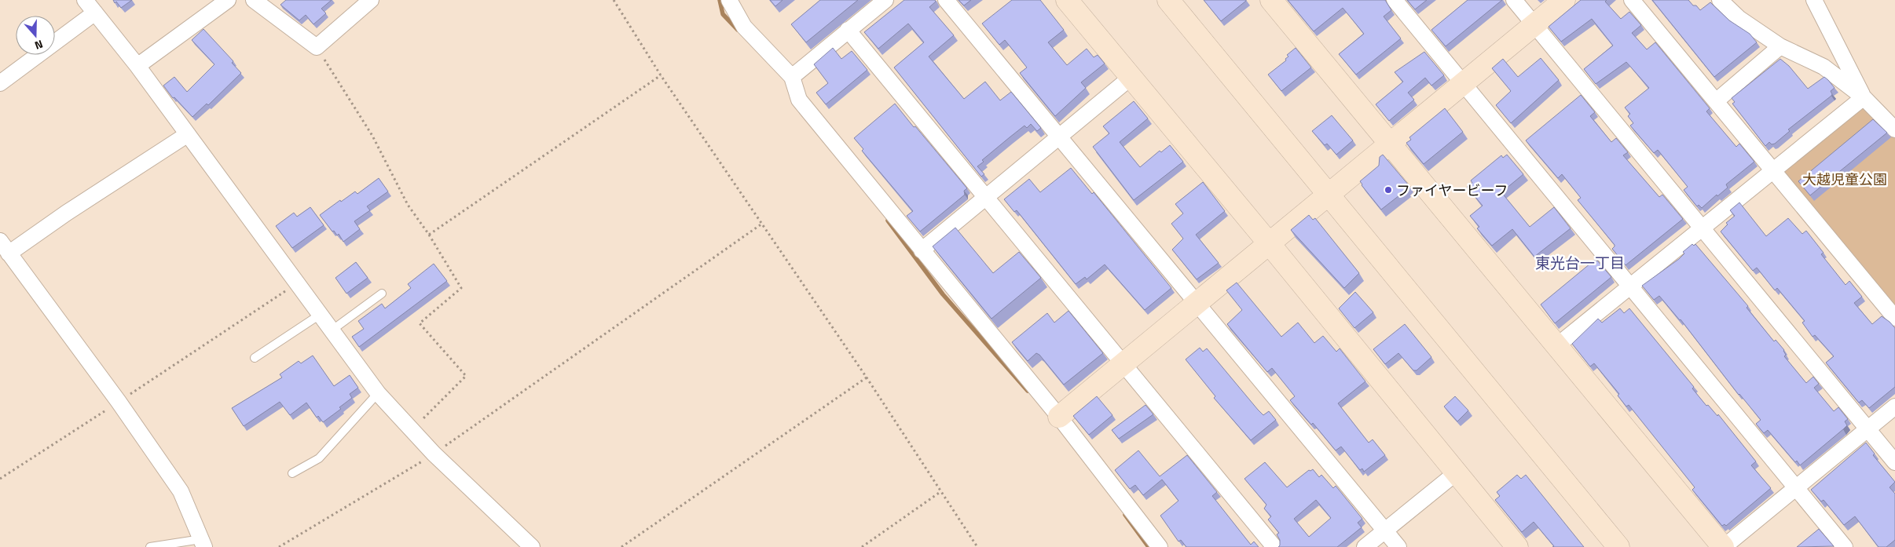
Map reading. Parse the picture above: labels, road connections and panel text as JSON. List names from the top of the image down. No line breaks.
{"districts":["東光台一丁目"],"parks":["大越児童公園"],"places":["ファイヤービーフ"],"north":"bottom"}
